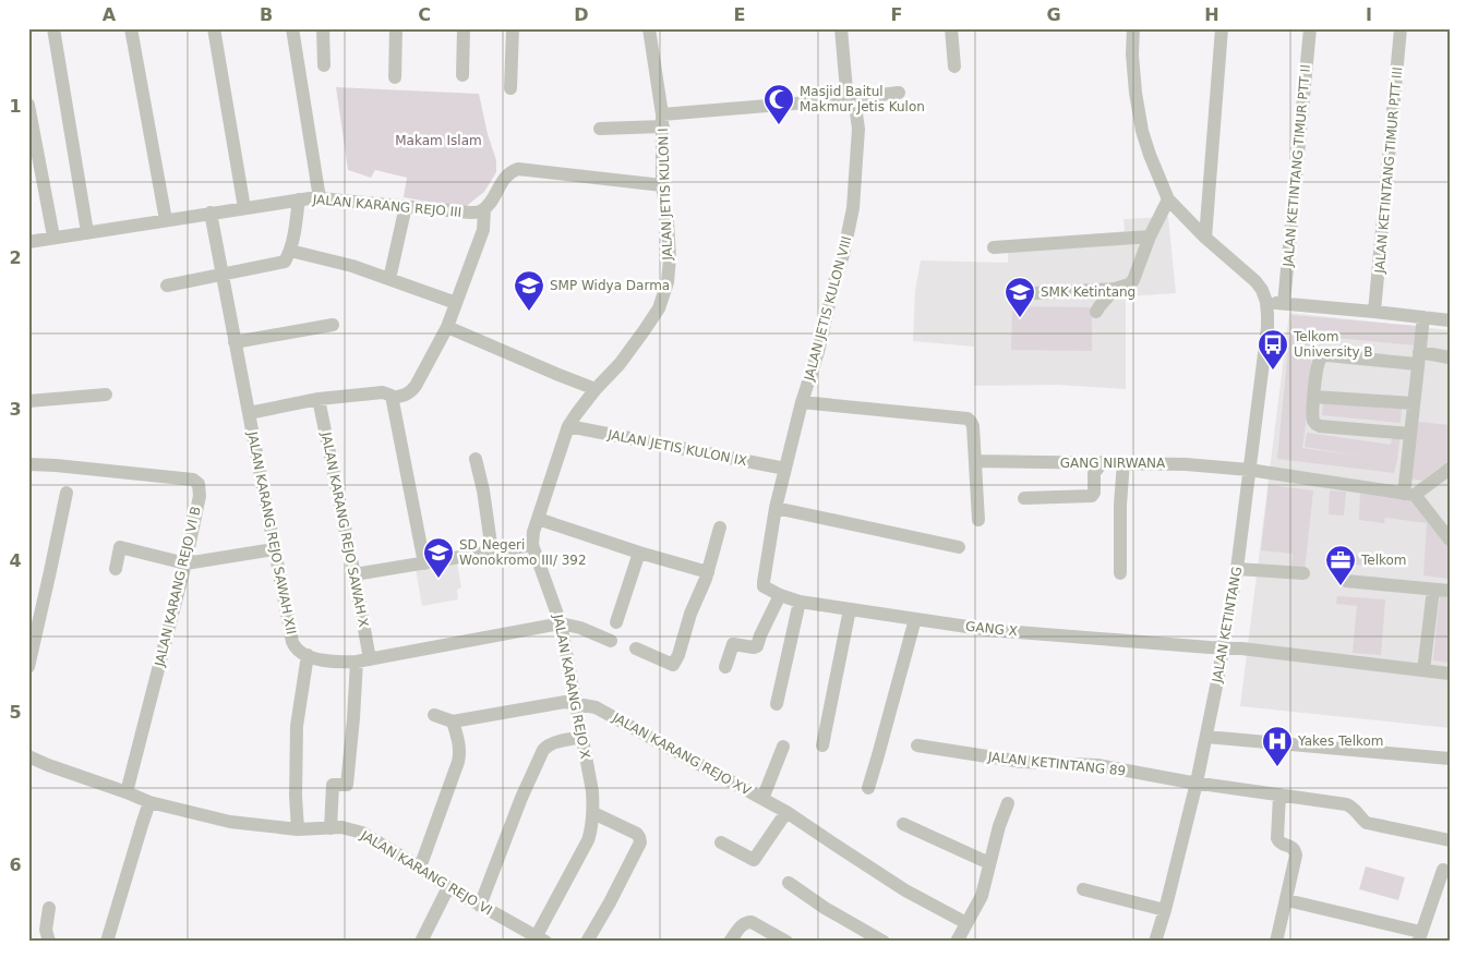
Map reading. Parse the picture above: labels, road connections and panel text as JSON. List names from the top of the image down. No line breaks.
{"streets":{"street":["JALAN KETINTANG TIMUR PTT II","JALAN KETINTANG TIMUR PTT III","JALAN JETIS KULON I","JALAN KARANG REJO III","JALAN JETIS KULON VIII","JALAN JETIS KULON IX","GANG NIRWANA","JALAN KARANG REJO SAWAH X","JALAN KARANG REJO SAWAH XII","JALAN KARANG REJO VI B","JALAN KETINTANG","GANG X","JALAN KARANG REJO X","JALAN KARANG REJO XV","JALAN KETINTANG 89","JALAN KARANG REJO VI"]},"crossings":[["JALAN JETIS KULON I","JALAN JETIS KULON IX"],["JALAN JETIS KULON I","JALAN KARANG REJO X"],["JALAN KARANG REJO III","JALAN KARANG REJO SAWAH XII"],["JALAN JETIS KULON VIII","JALAN JETIS KULON IX"],["JALAN JETIS KULON VIII","GANG X"],["JALAN JETIS KULON IX","JALAN KARANG REJO X"],["GANG NIRWANA","JALAN KETINTANG"],["JALAN KARANG REJO SAWAH X","JALAN KARANG REJO VI"],["JALAN KARANG REJO VI B","JALAN KARANG REJO VI"],["JALAN KETINTANG","GANG X"],["JALAN KETINTANG","JALAN KETINTANG 89"],["JALAN KARANG REJO X","JALAN KARANG REJO XV"],["JALAN KARANG REJO X","JALAN KARANG REJO VI"]],"parks":["Makam Islam"],"places":{"mosque":["Masjid Baitul Makmur Jetis Kulon"],"school or university":["SMP Widya Darma","SMK Ketintang","SD Negeri Wonokromo III/ 392"],"bus stop":["Telkom University B"],"office":["Telkom"],"hospital":["Yakes Telkom"]},"grid":{"columns":["A","B","C","D","E","F","G","H","I"],"rows":["1","2","3","4","5","6"]}}
